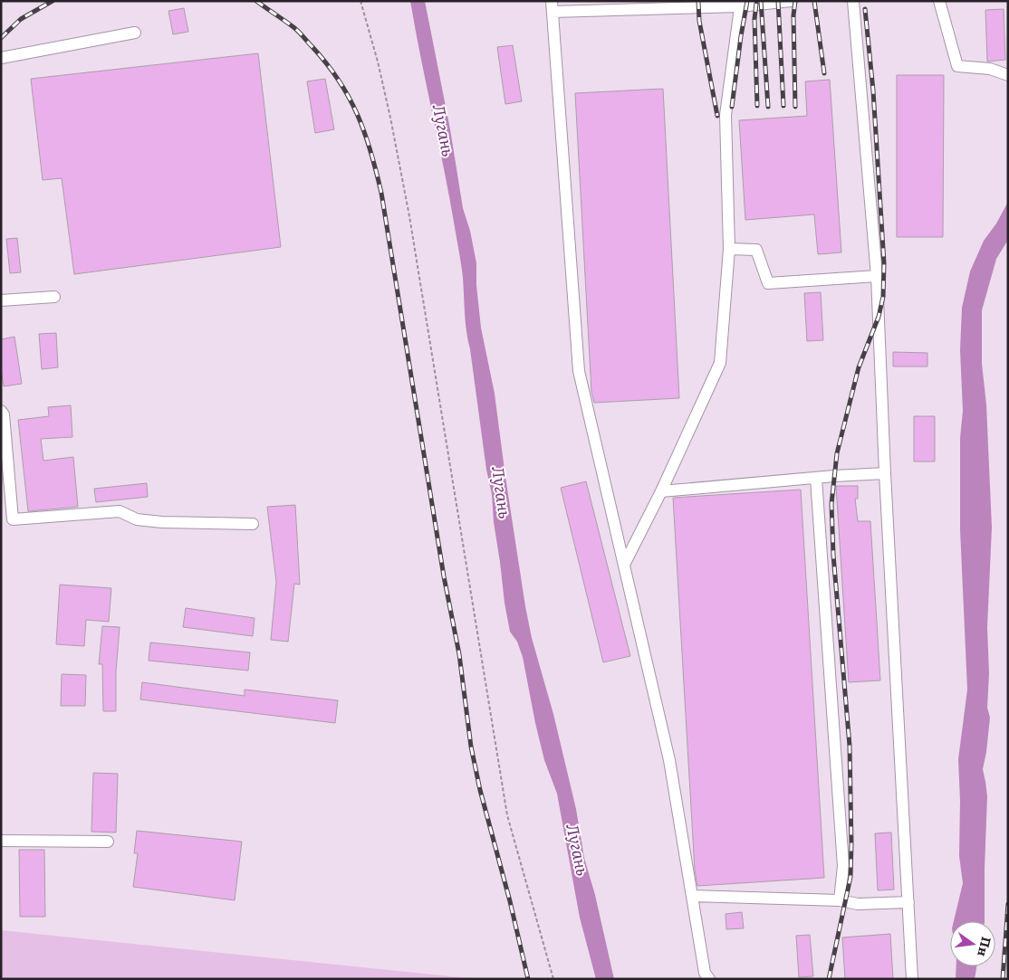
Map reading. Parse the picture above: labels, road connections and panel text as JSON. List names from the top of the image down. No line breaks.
{"water":["Лугань"],"north":"right"}
